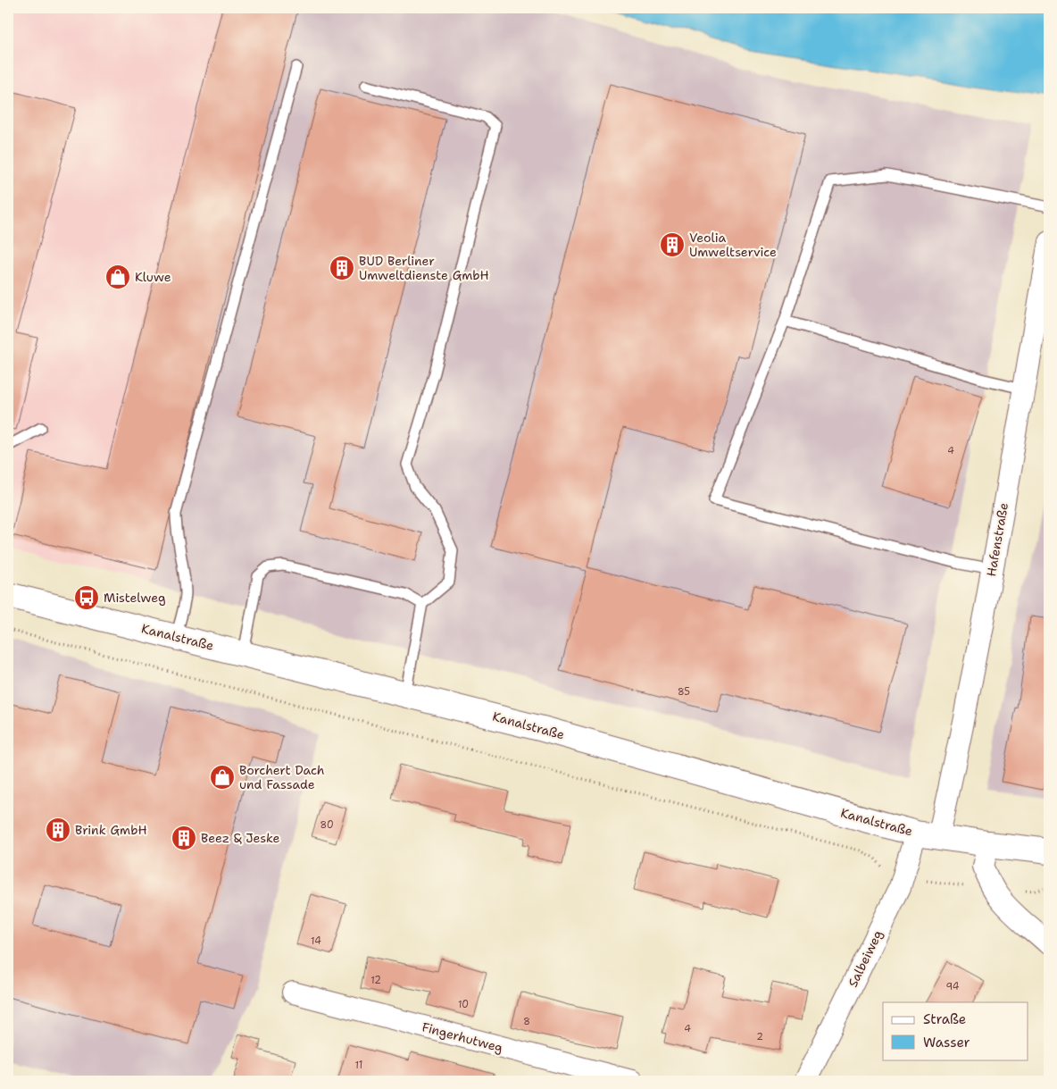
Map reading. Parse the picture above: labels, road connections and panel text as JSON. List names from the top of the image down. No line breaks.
{"streets":{"street":["Hafenstraße","Kanalstraße","Salbeiweg","Fingerhutweg"]},"crossings":[["Hafenstraße","Kanalstraße"],["Hafenstraße","Salbeiweg"],["Kanalstraße","Salbeiweg"]],"places":{"building":["Veolia Umweltservice","BUD Berliner Umweltdienste GmbH","Brink GmbH","Beez & Jeske"],"shop":["Kluwe","Borchert Dach und Fassade"],"bus stop":["Mistelweg"]},"house_numbers":["4","85","80","14","12","94","10","8","4","2","11"],"legend":["Straße","Wasser"]}
